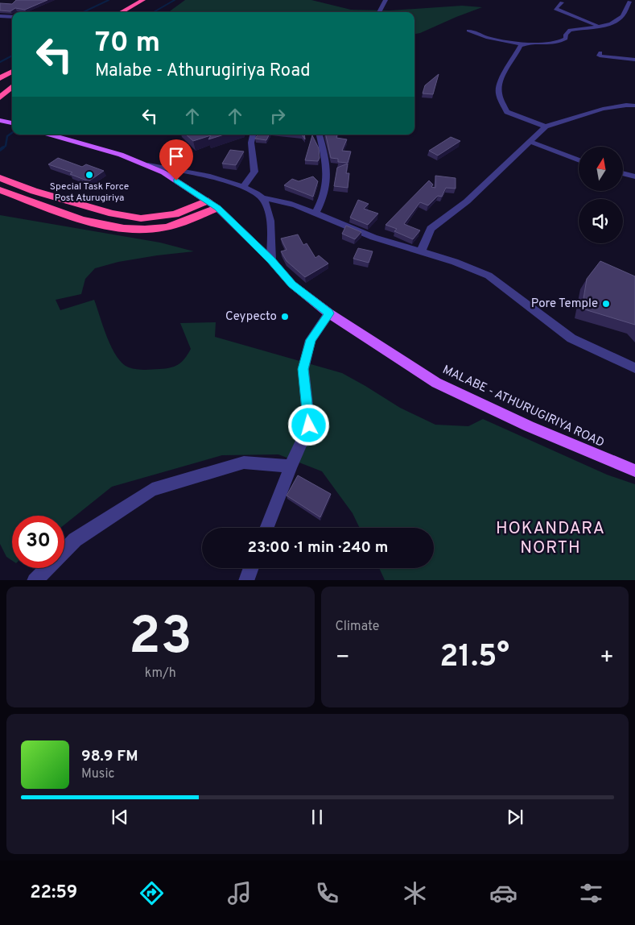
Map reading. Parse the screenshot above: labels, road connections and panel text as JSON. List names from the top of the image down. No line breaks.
{"streets":{"main road":["MALABE - ATHURUGIRIYA ROAD"]},"districts":["HOKANDARA NORTH"],"places":["Special Task Force Post Aturugiriya","Pore Temple","Ceypecto"],"north":"top","page":{"turn":["70 m","Malabe - Athurugiriya Road"],"limit":"30","trip":"23:00 · 1 min · 240 m","tile":[["23","km/h"],"Climate"],"heat":["−","21.5°","+"],"song":["98.9 FM","Music"],"tabs":"22:59"}}
